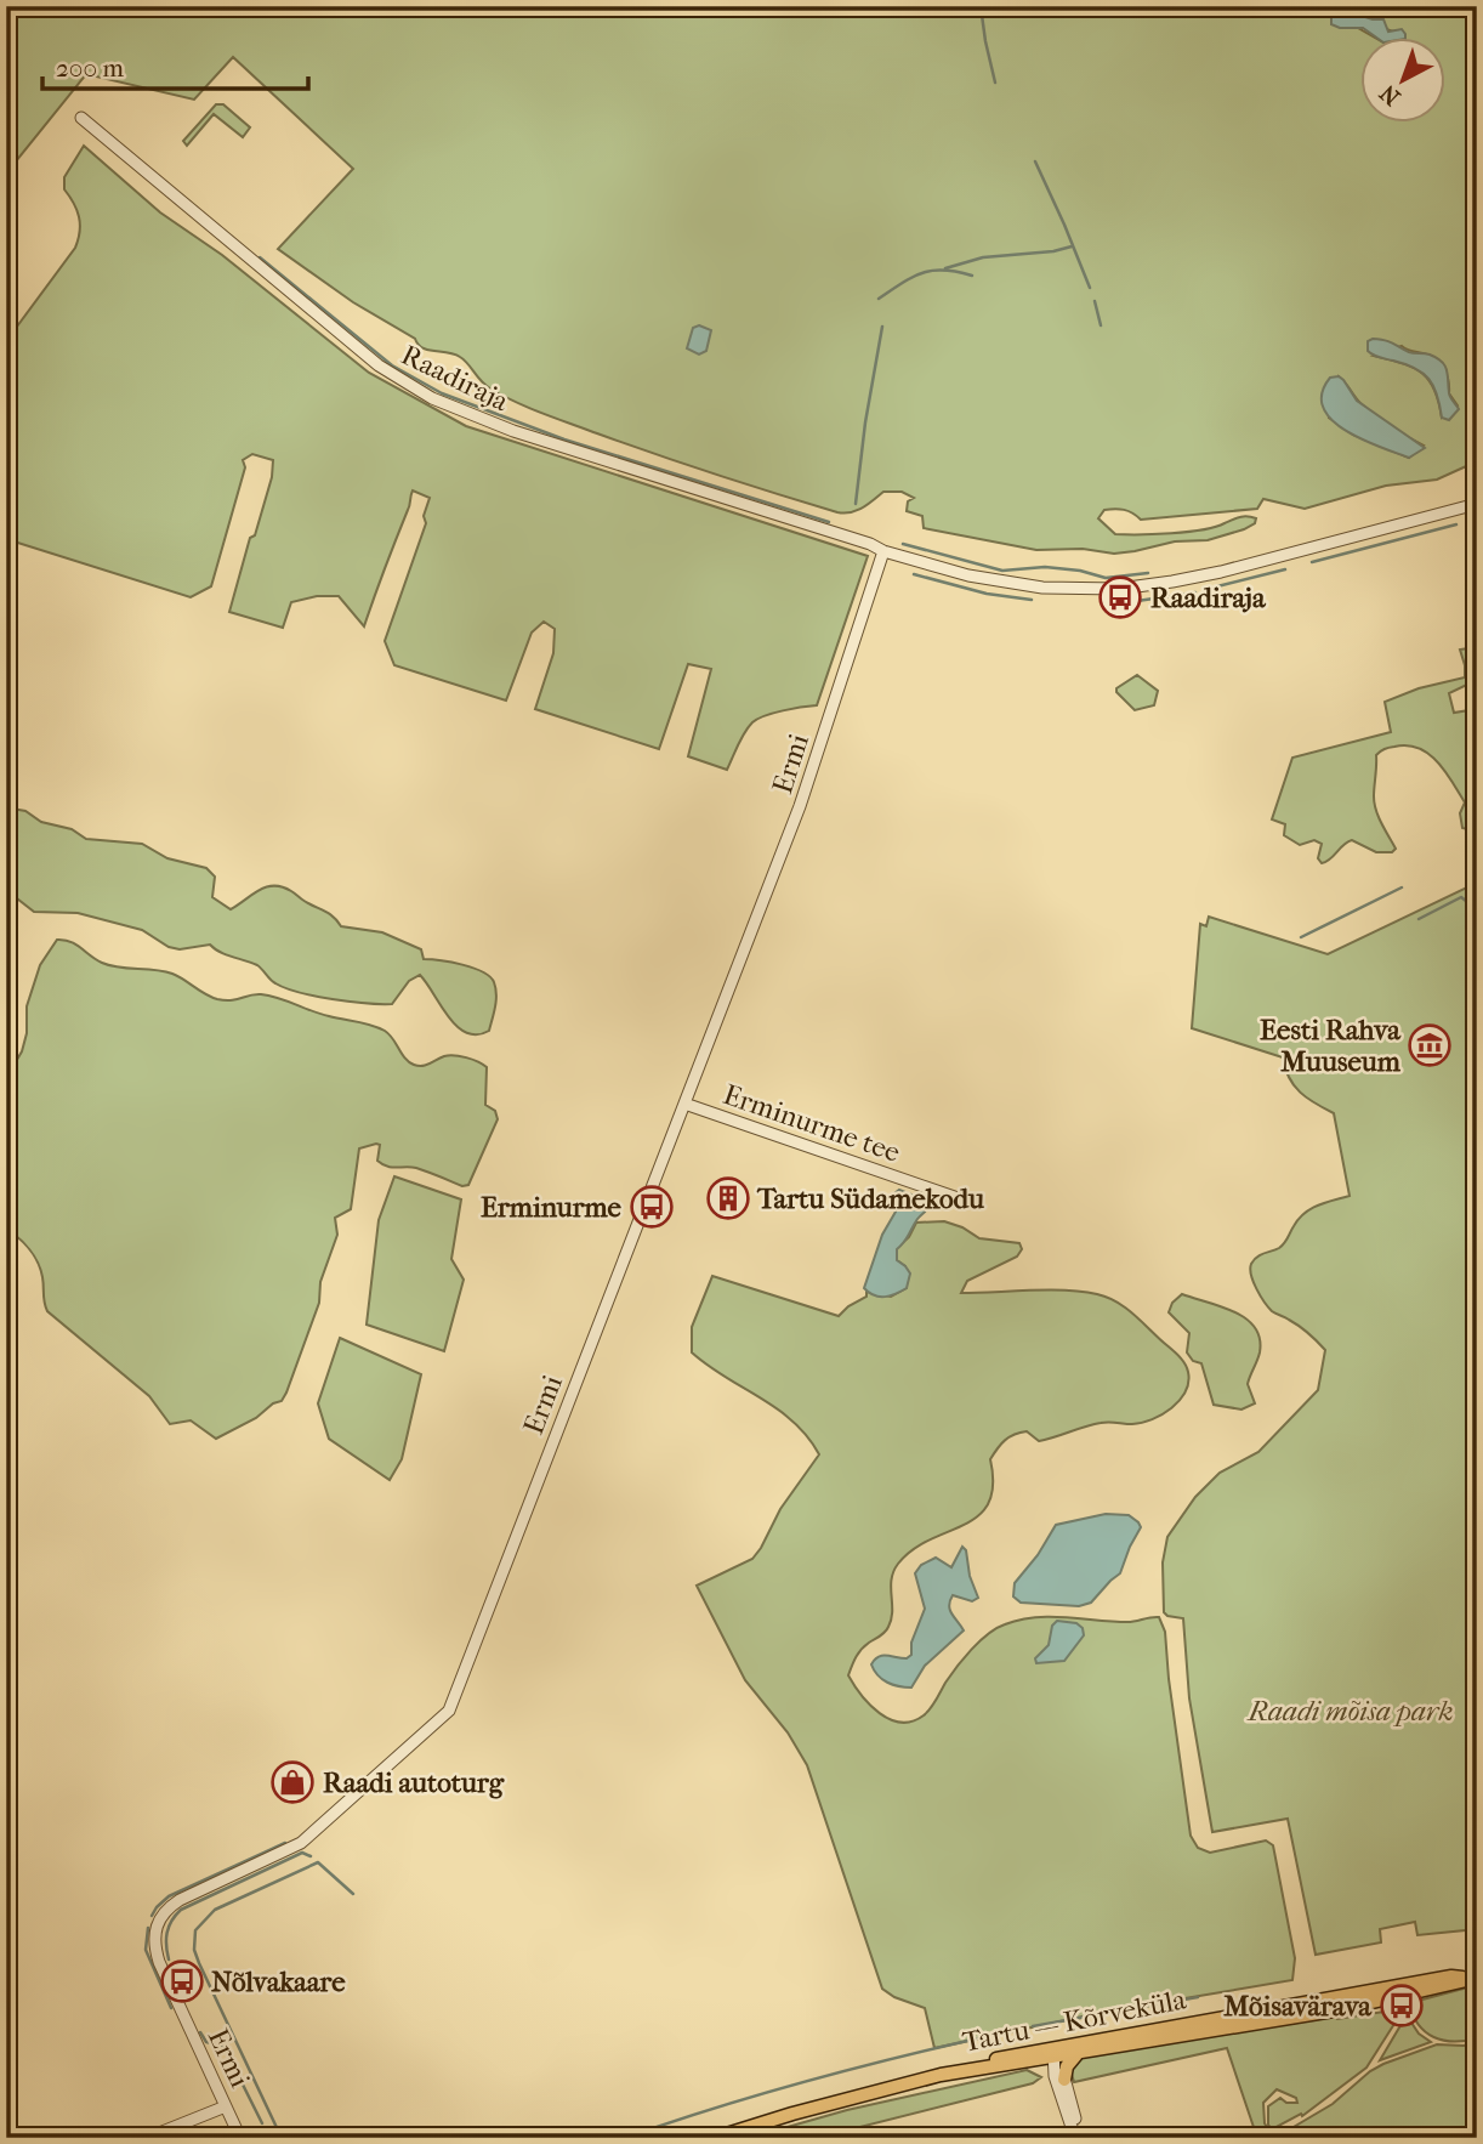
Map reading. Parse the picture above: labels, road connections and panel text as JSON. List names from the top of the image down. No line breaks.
{"streets":{"main road":["Tartu — Kõrveküla"],"street":["Raadiraja","Ermi","Erminurme tee"]},"crossings":[["Raadiraja","Ermi"],["Ermi","Erminurme tee"]],"parks":["Raadi mõisa park"],"places":{"bus stop":["Raadiraja","Erminurme","Nõlvakaare","Mõisavärava"],"museum":["Eesti Rahva Muuseum"],"building":["Tartu Südamekodu"],"shop":["Raadi autoturg"]},"scale_bar":"200 m","north":"bottom left"}
